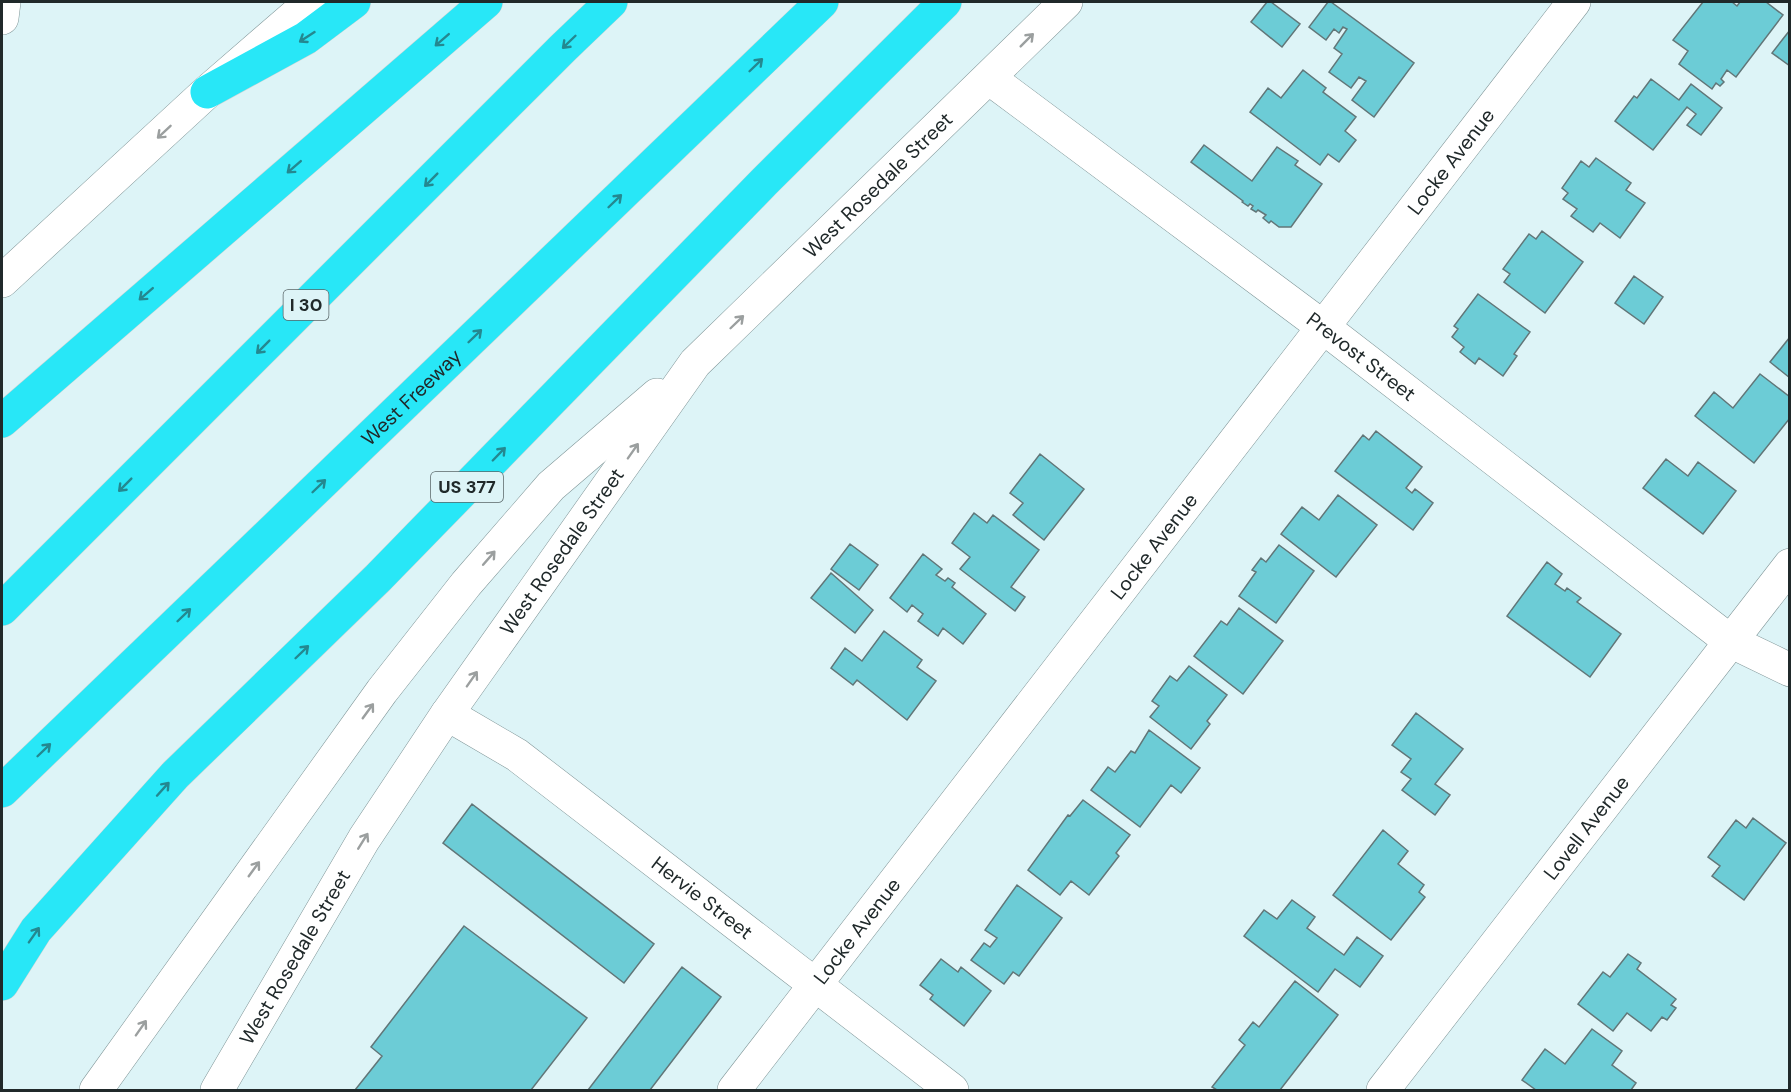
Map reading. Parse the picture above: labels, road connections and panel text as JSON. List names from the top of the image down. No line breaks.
{"streets":{"highway":["I 30","West Freeway","US 377"],"street":["Locke Avenue","West Rosedale Street","Prevost Street","Lovell Avenue","Hervie Street"]},"crossings":[["Locke Avenue","Prevost Street"],["Locke Avenue","Hervie Street"],["West Rosedale Street","Prevost Street"],["West Rosedale Street","Hervie Street"],["Prevost Street","Lovell Avenue"]]}
